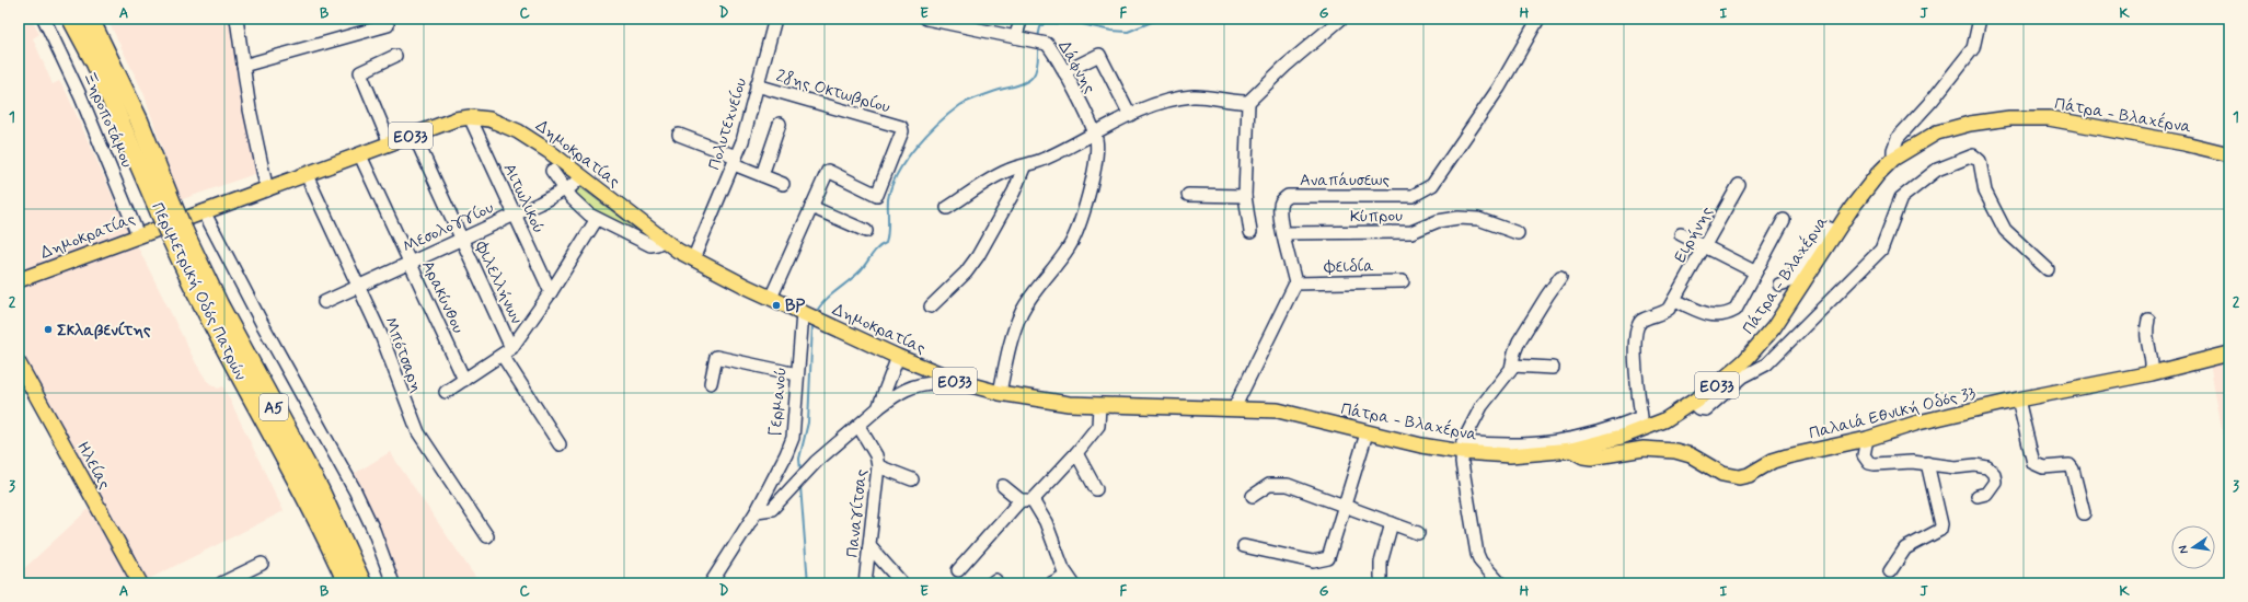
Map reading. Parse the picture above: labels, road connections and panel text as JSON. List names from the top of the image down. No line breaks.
{"streets":{"highway":["Περιμετρική Οδός Πατρών","Α5"],"main road":["Πάτρα - Βλαχέρνα","ΕΟ33","Δημοκρατίας","Παλαιά Εθνική Οδός 33","Ηλείας"],"street":["Δάφνης","28ης Οκτωβρίου","Ξηροποτάμου","Πολυτεχνείου","Αναπάυσεως","Αιτωλικού","Κύπρου","Μεσολογγίου","Ειρήνης","Φειδία","Φιλελλήνων","Αρακύνθου","Μπότσαρη","Γερμανού","Παναγίτσας"]},"crossings":[["28ης Οκτωβρίου","Πολυτεχνείου"],["Πάτρα - Βλαχέρνα","Δημοκρατίας"],["Πάτρα - Βλαχέρνα","Ειρήνης"],["Πάτρα - Βλαχέρνα","Παλαιά Εθνική Οδός 33"],["Ξηροποτάμου","Δημοκρατίας"],["Πολυτεχνείου","Δημοκρατίας"],["Δημοκρατίας","Αιτωλικού"],["Δημοκρατίας","Μεσολογγίου"],["Δημοκρατίας","Φιλελλήνων"],["Δημοκρατίας","Αρακύνθου"],["Δημοκρατίας","Μπότσαρη"],["Δημοκρατίας","Γερμανού"],["Αναπάυσεως","Κύπρου"],["Αναπάυσεως","Φειδία"],["Αιτωλικού","Μεσολογγίου"],["Μεσολογγίου","Φιλελλήνων"],["Μεσολογγίου","Αρακύνθου"],["Μεσολογγίου","Μπότσαρη"]],"places":["BP","Σκλαβενίτης"],"north":"left","grid":{"columns":["A","B","C","D","E","F","G","H","I","J","K"],"rows":["1","2","3"]}}
